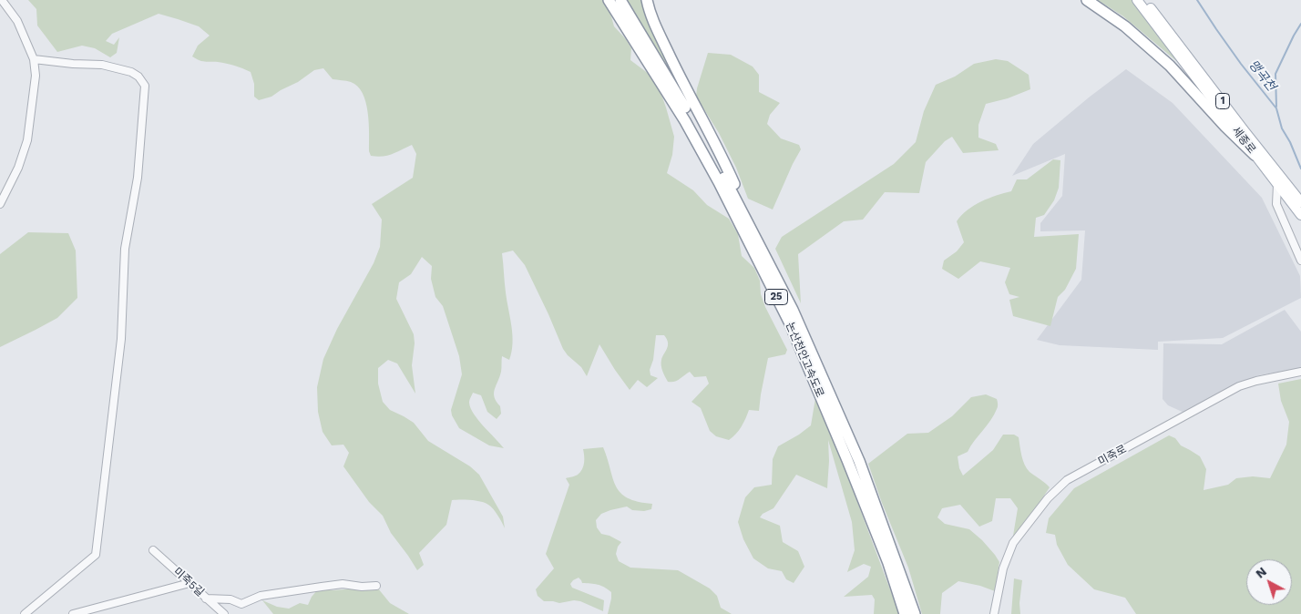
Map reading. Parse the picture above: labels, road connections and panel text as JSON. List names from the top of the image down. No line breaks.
{"streets":{"highway":["25","논산천안고속도로"],"main road":["1","세종로"],"street":["미죽로","미죽5길"]},"water":["맹곡천"],"north":"top left"}
